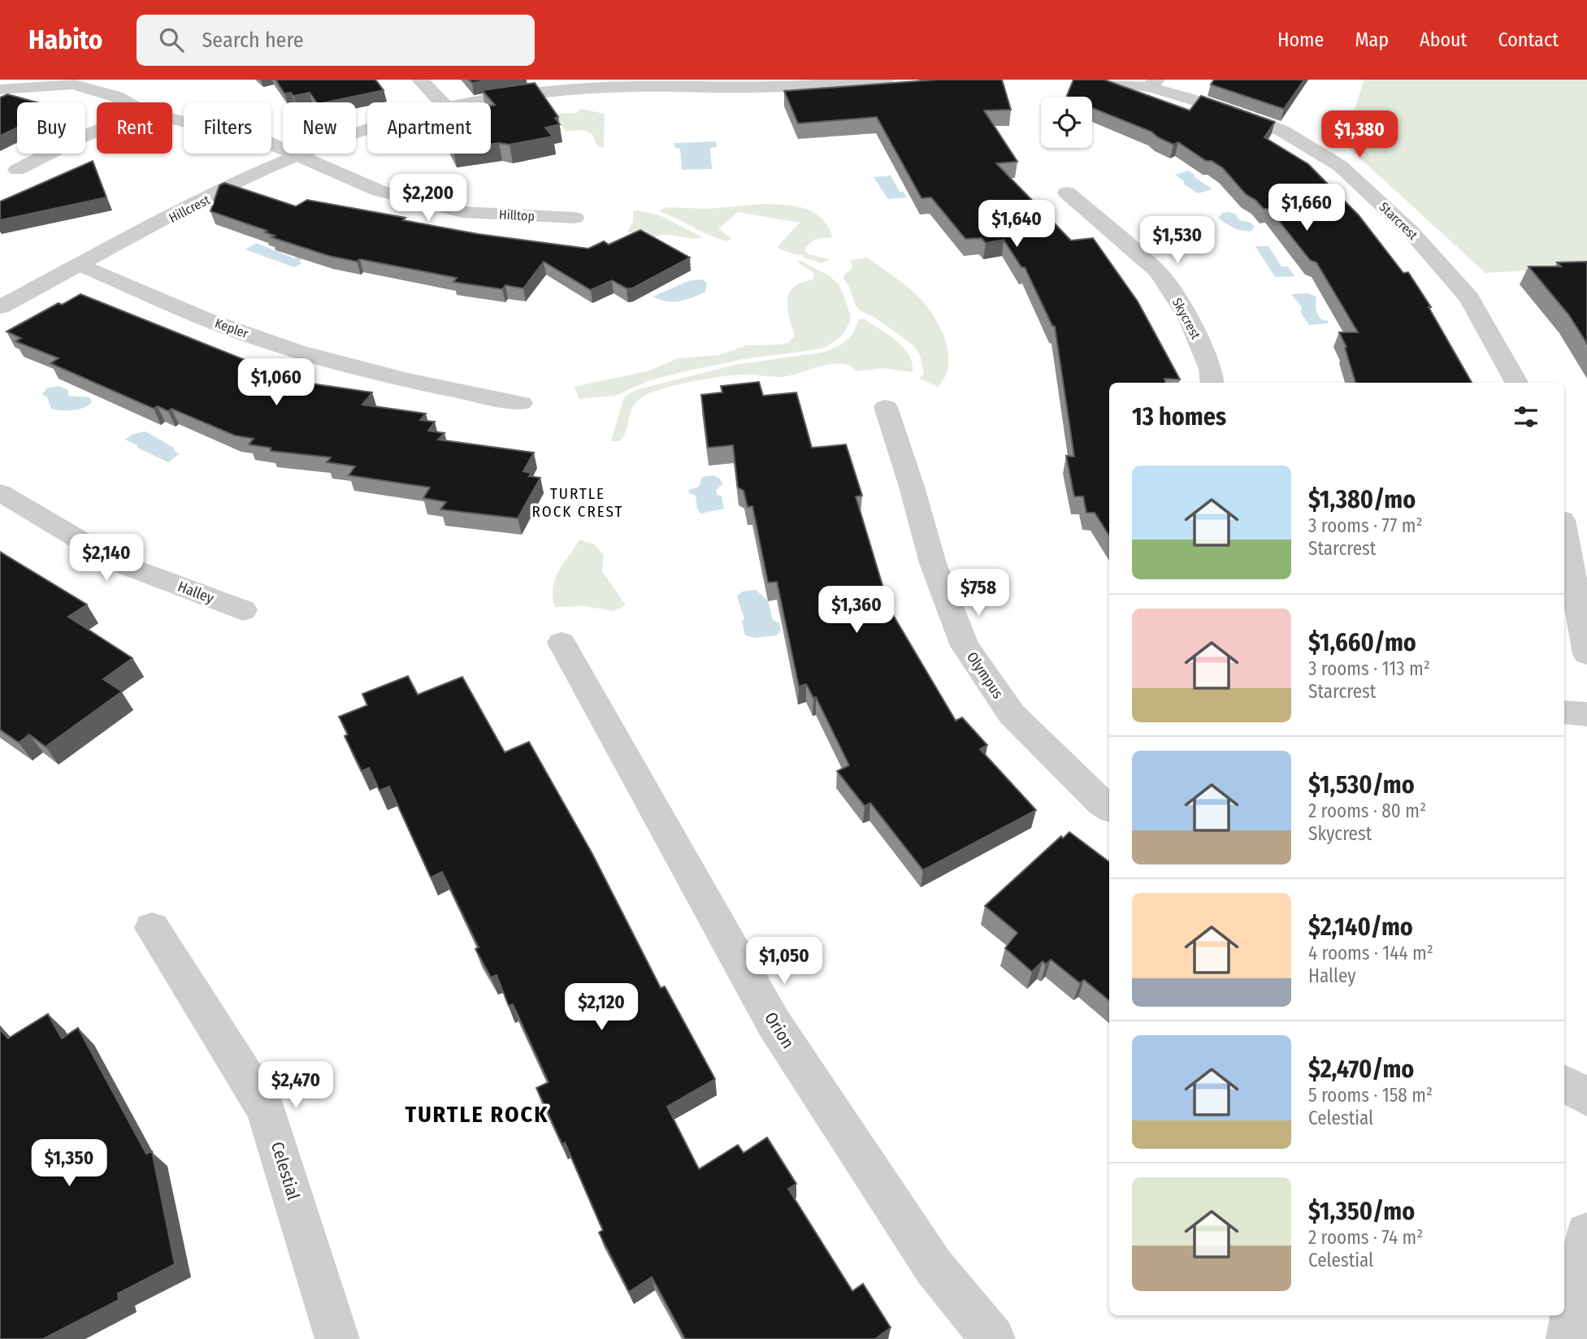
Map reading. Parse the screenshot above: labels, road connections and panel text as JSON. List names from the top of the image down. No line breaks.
{"streets":{"street":["Hillcrest","Hilltop","Starcrest","Skycrest","Kepler","Halley","Olympus","Orion","Celestial"]},"crossings":[["Hillcrest","Hilltop"],["Hillcrest","Kepler"]],"districts":["TURTLE ROCK CREST","TURTLE ROCK"],"page":{"header":"Habito","search":"Search here","nav":["Home","Map","About","Contact"],"chip":["Buy","Rent","Filters","New","Apartment"],"price":["$1,380","$2,200","$1,660","$1,640","$1,530","$1,060","$2,140","$758","$1,360","$1,050","$2,120","$2,470","$1,350"],"heading":"13 homes","list":[{"name":"$1,380/mo","note":"3 rooms · 77 m² · Starcrest"},{"name":"$1,660/mo","note":"3 rooms · 113 m² · Starcrest"},{"name":"$1,530/mo","note":"2 rooms · 80 m² · Skycrest"},{"name":"$2,140/mo","note":"4 rooms · 144 m² · Halley"},{"name":"$2,470/mo","note":"5 rooms · 158 m² · Celestial"},{"name":"$1,350/mo","note":"2 rooms · 74 m² · Celestial"}]}}
